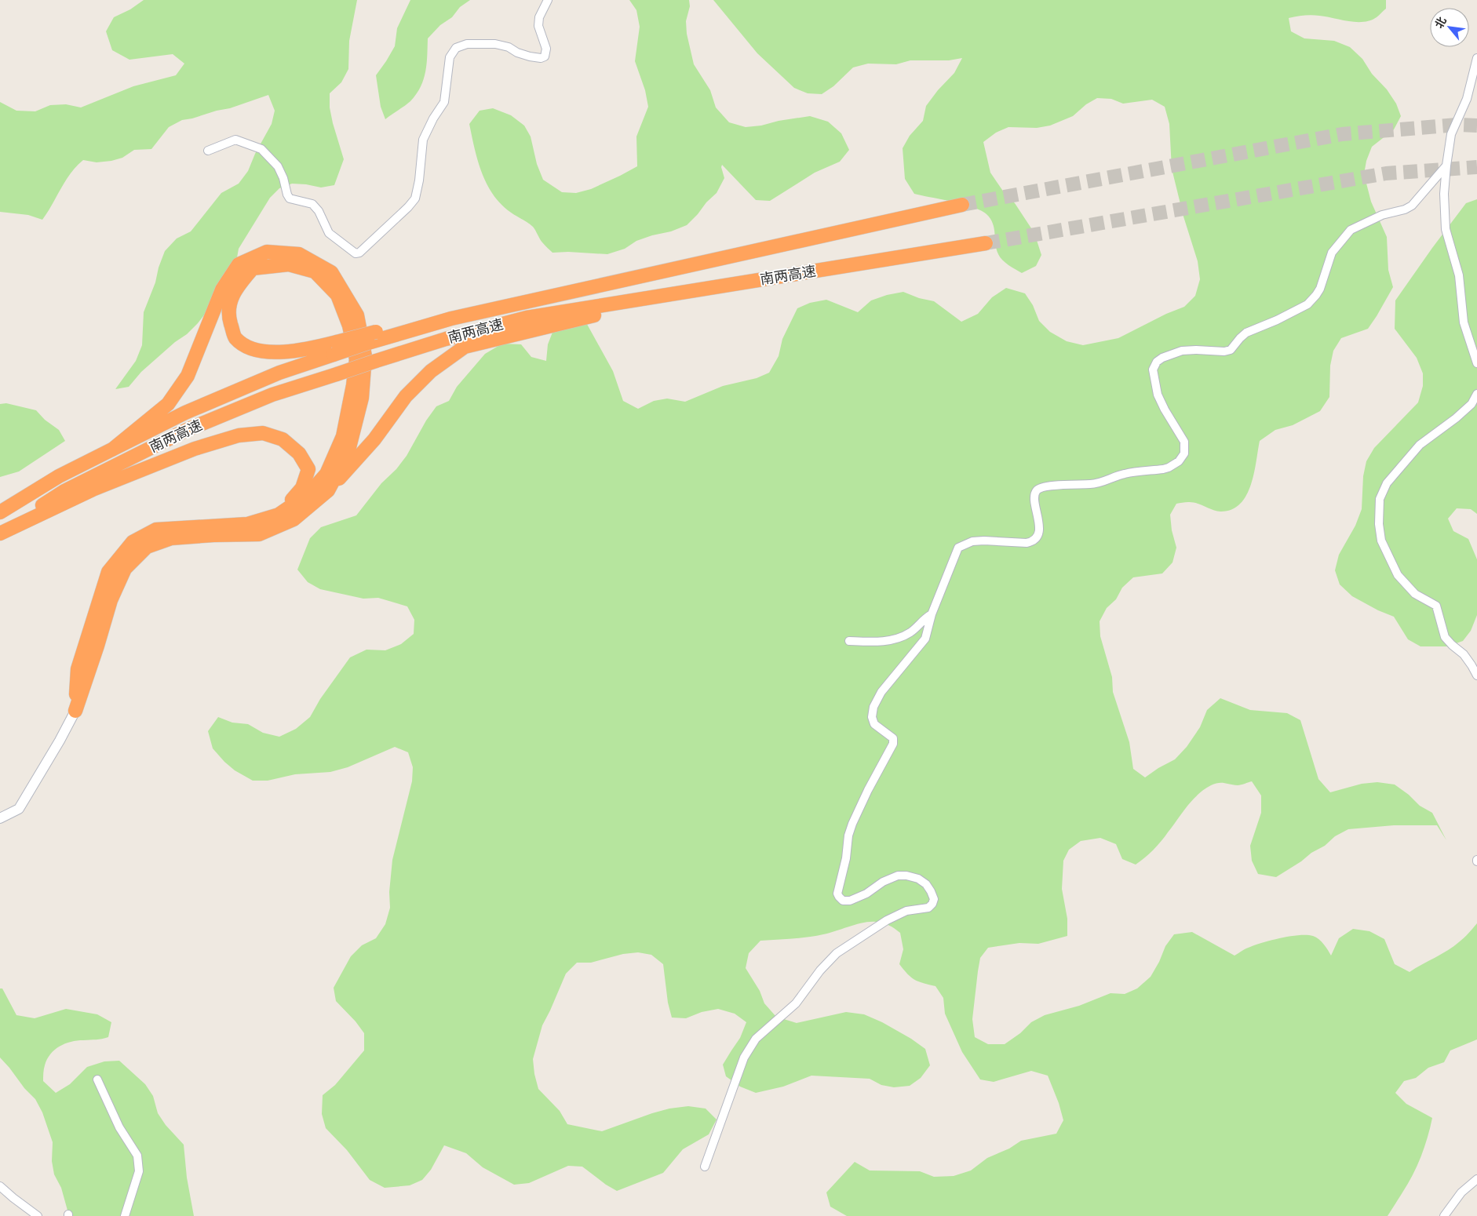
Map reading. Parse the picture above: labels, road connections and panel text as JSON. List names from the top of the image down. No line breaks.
{"streets":{"highway":["南两高速"]},"north":"top left"}
